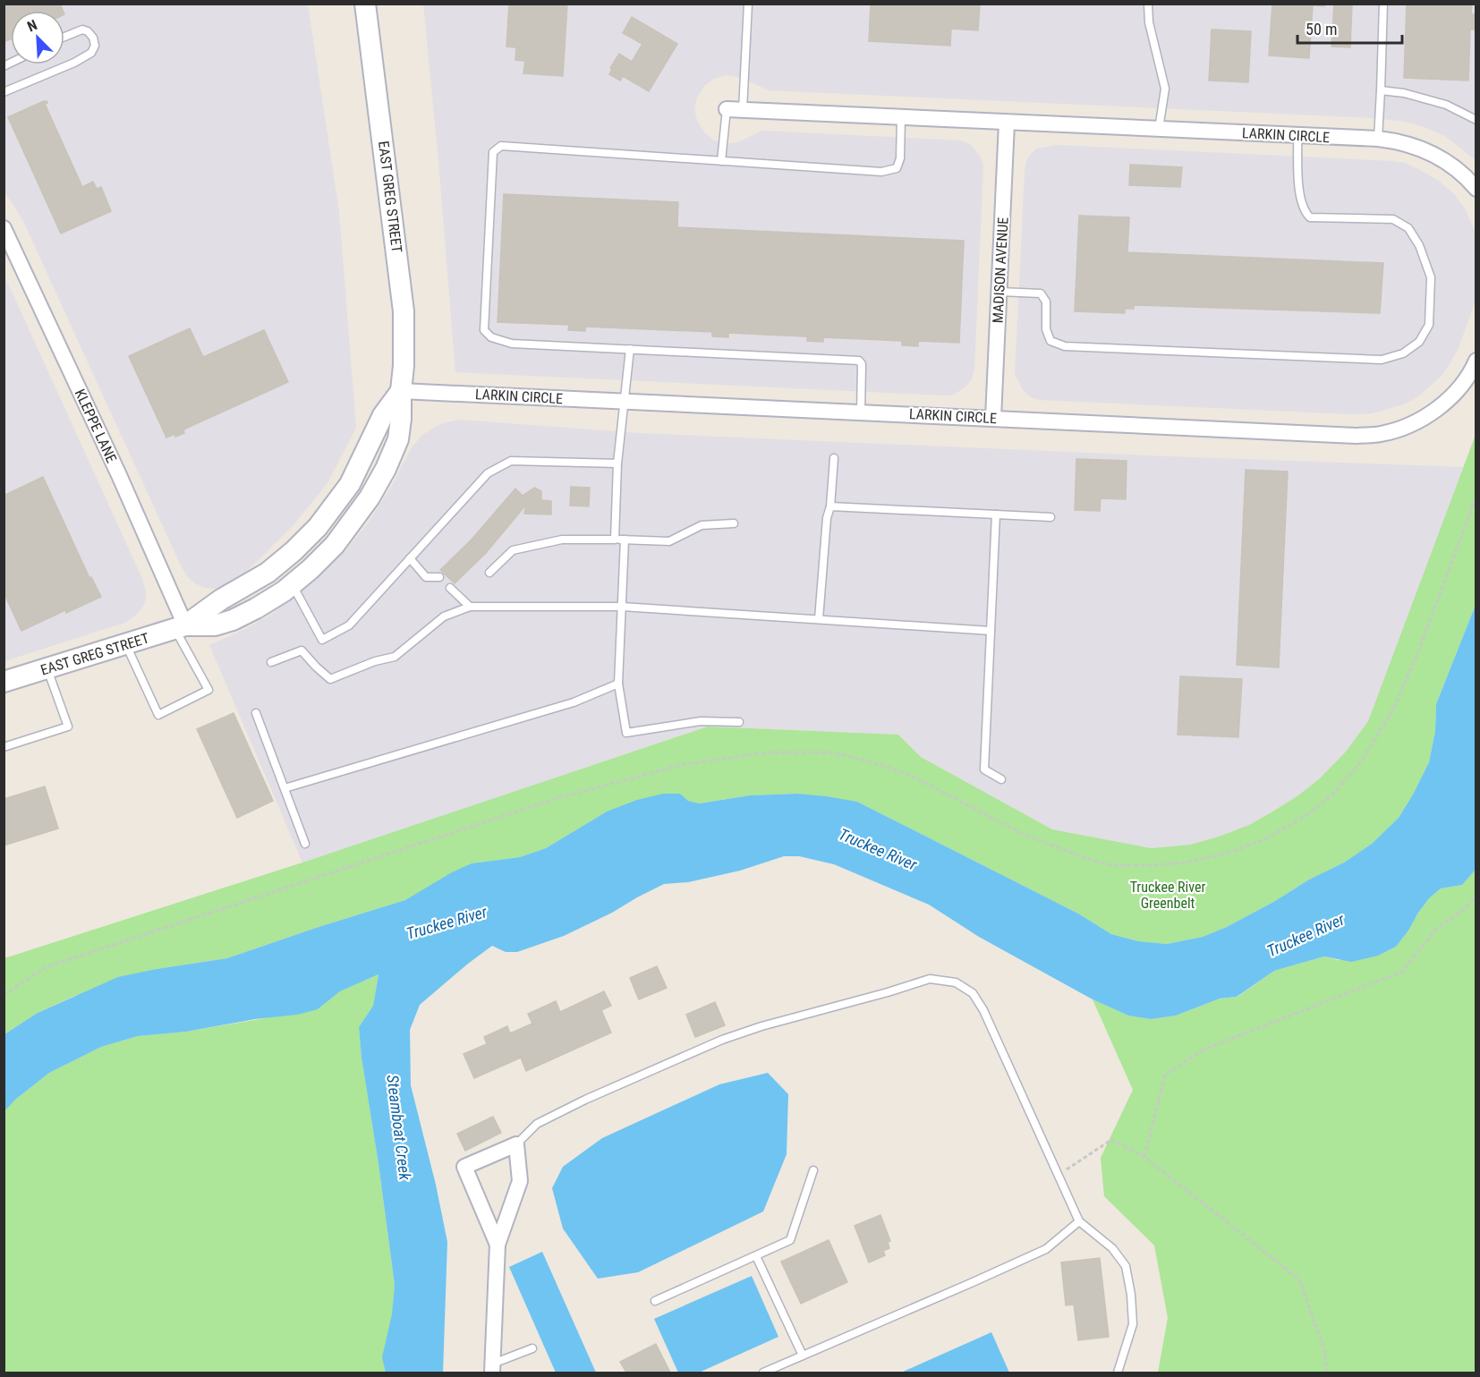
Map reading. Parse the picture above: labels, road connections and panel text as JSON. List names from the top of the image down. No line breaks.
{"streets":{"main road":["EAST GREG STREET"],"street":["LARKIN CIRCLE","MADISON AVENUE","KLEPPE LANE"]},"crossings":[["LARKIN CIRCLE","EAST GREG STREET"],["LARKIN CIRCLE","MADISON AVENUE"],["EAST GREG STREET","KLEPPE LANE"]],"water":["Truckee River","Steamboat Creek"],"parks":["Truckee River Greenbelt"],"scale_bar":"50 m","north":"top left"}
